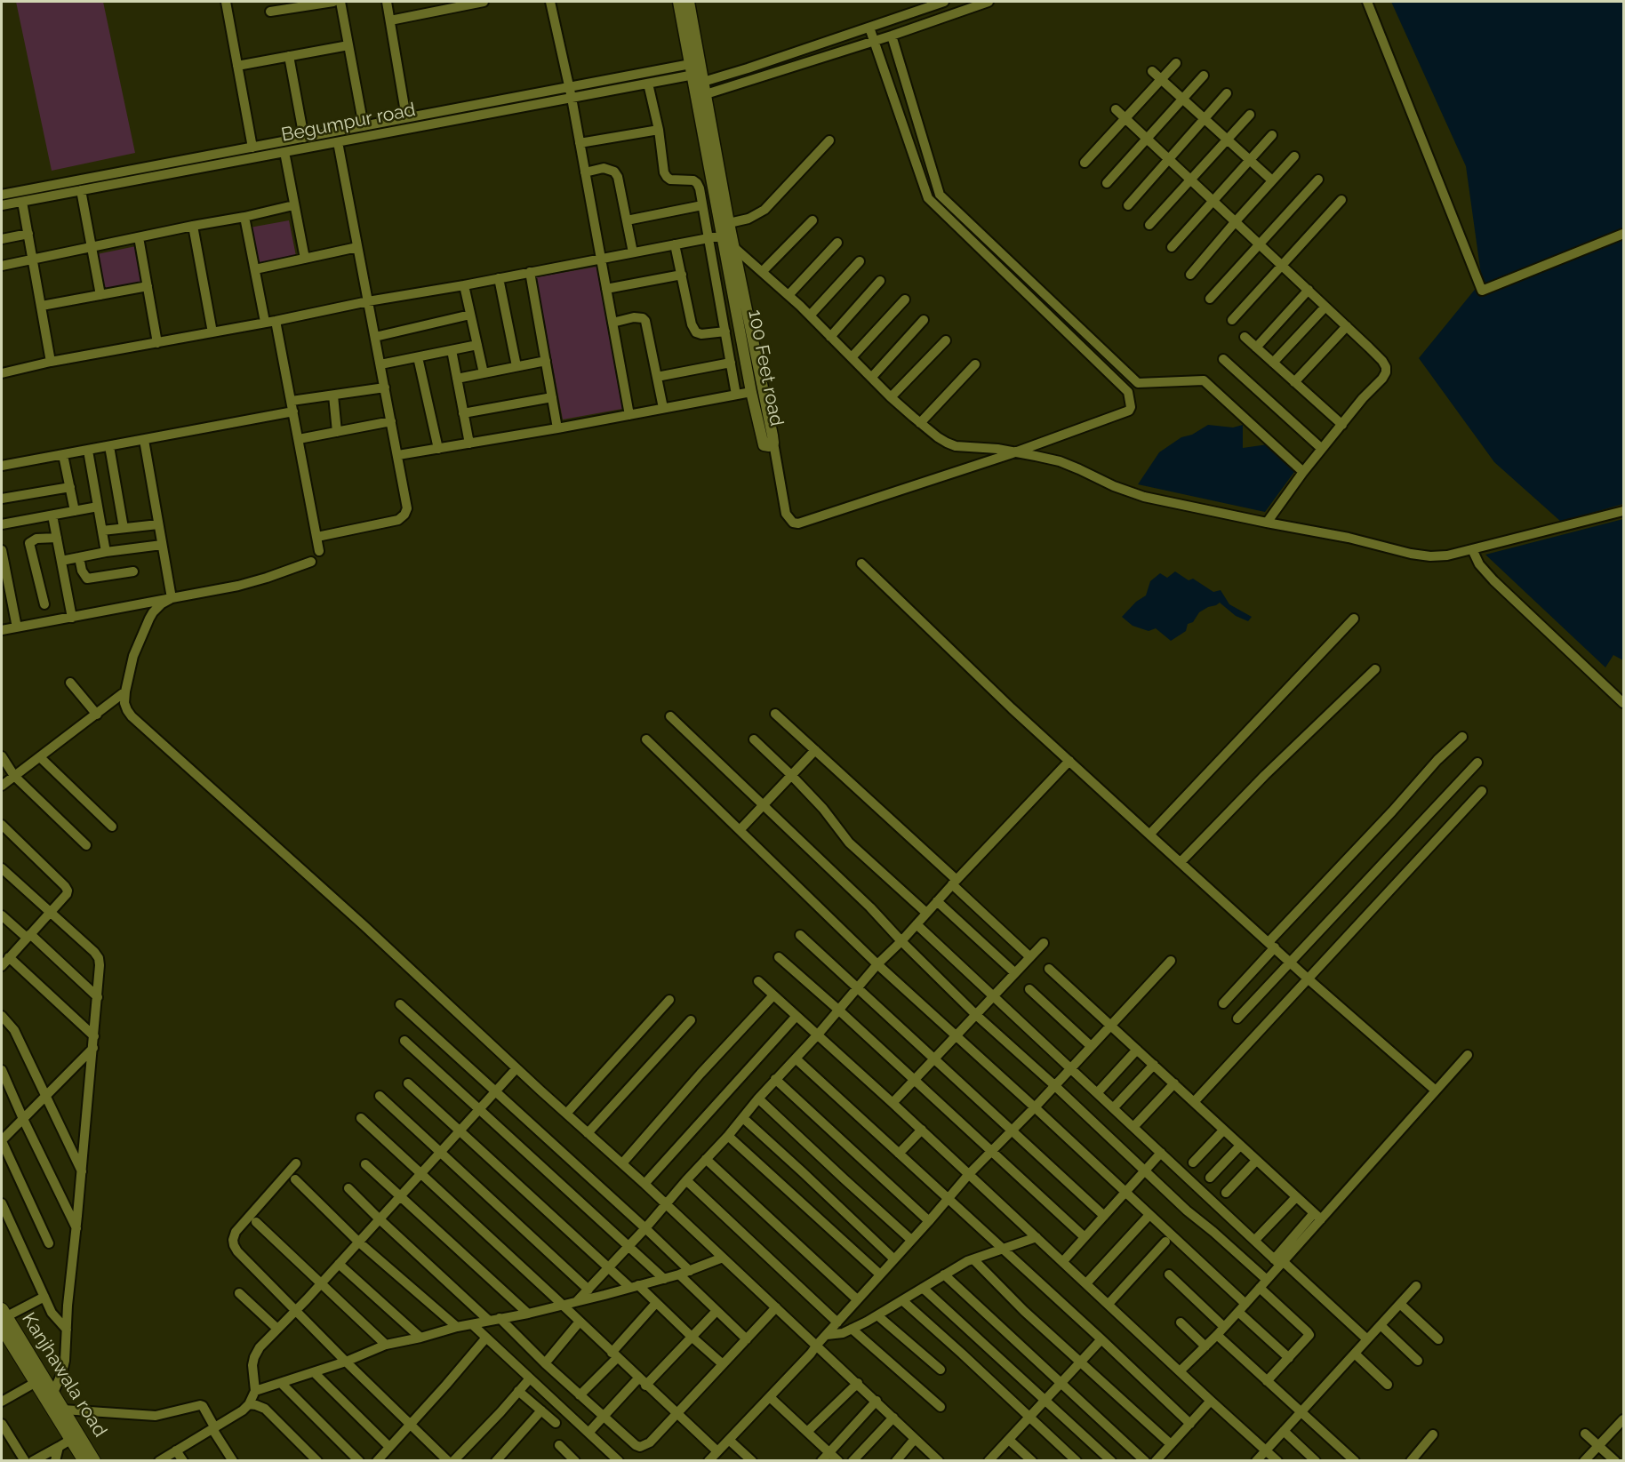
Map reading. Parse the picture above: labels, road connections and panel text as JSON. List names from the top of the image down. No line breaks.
{"streets":{"main road":["Kanjhawala road"],"street":["Begumpur road","100 Feet road"]},"crossings":[["Begumpur road","100 Feet road"]]}
